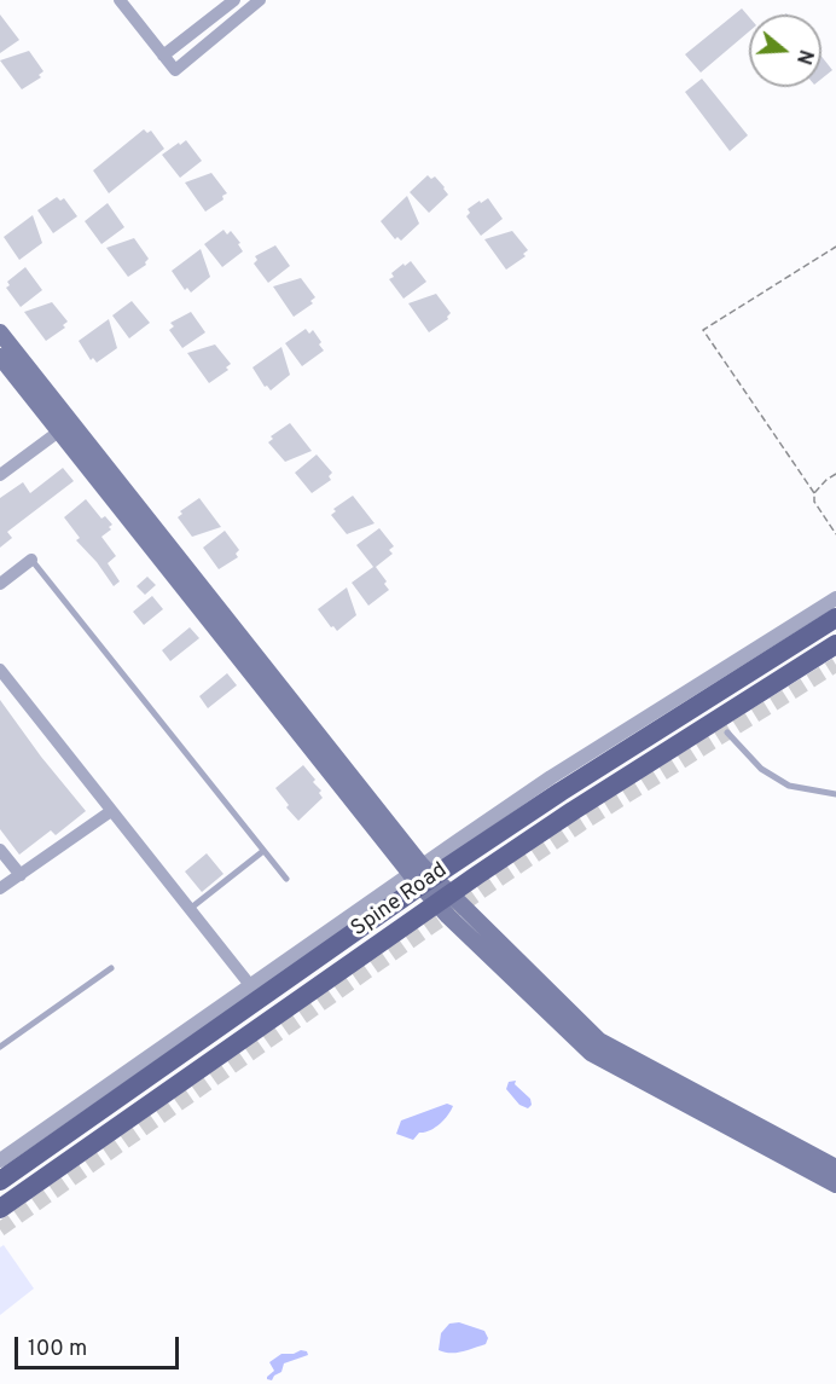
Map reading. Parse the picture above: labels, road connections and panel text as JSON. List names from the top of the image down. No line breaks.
{"streets":{"main road":["Spine Road"]},"scale_bar":"100 m","north":"right"}
